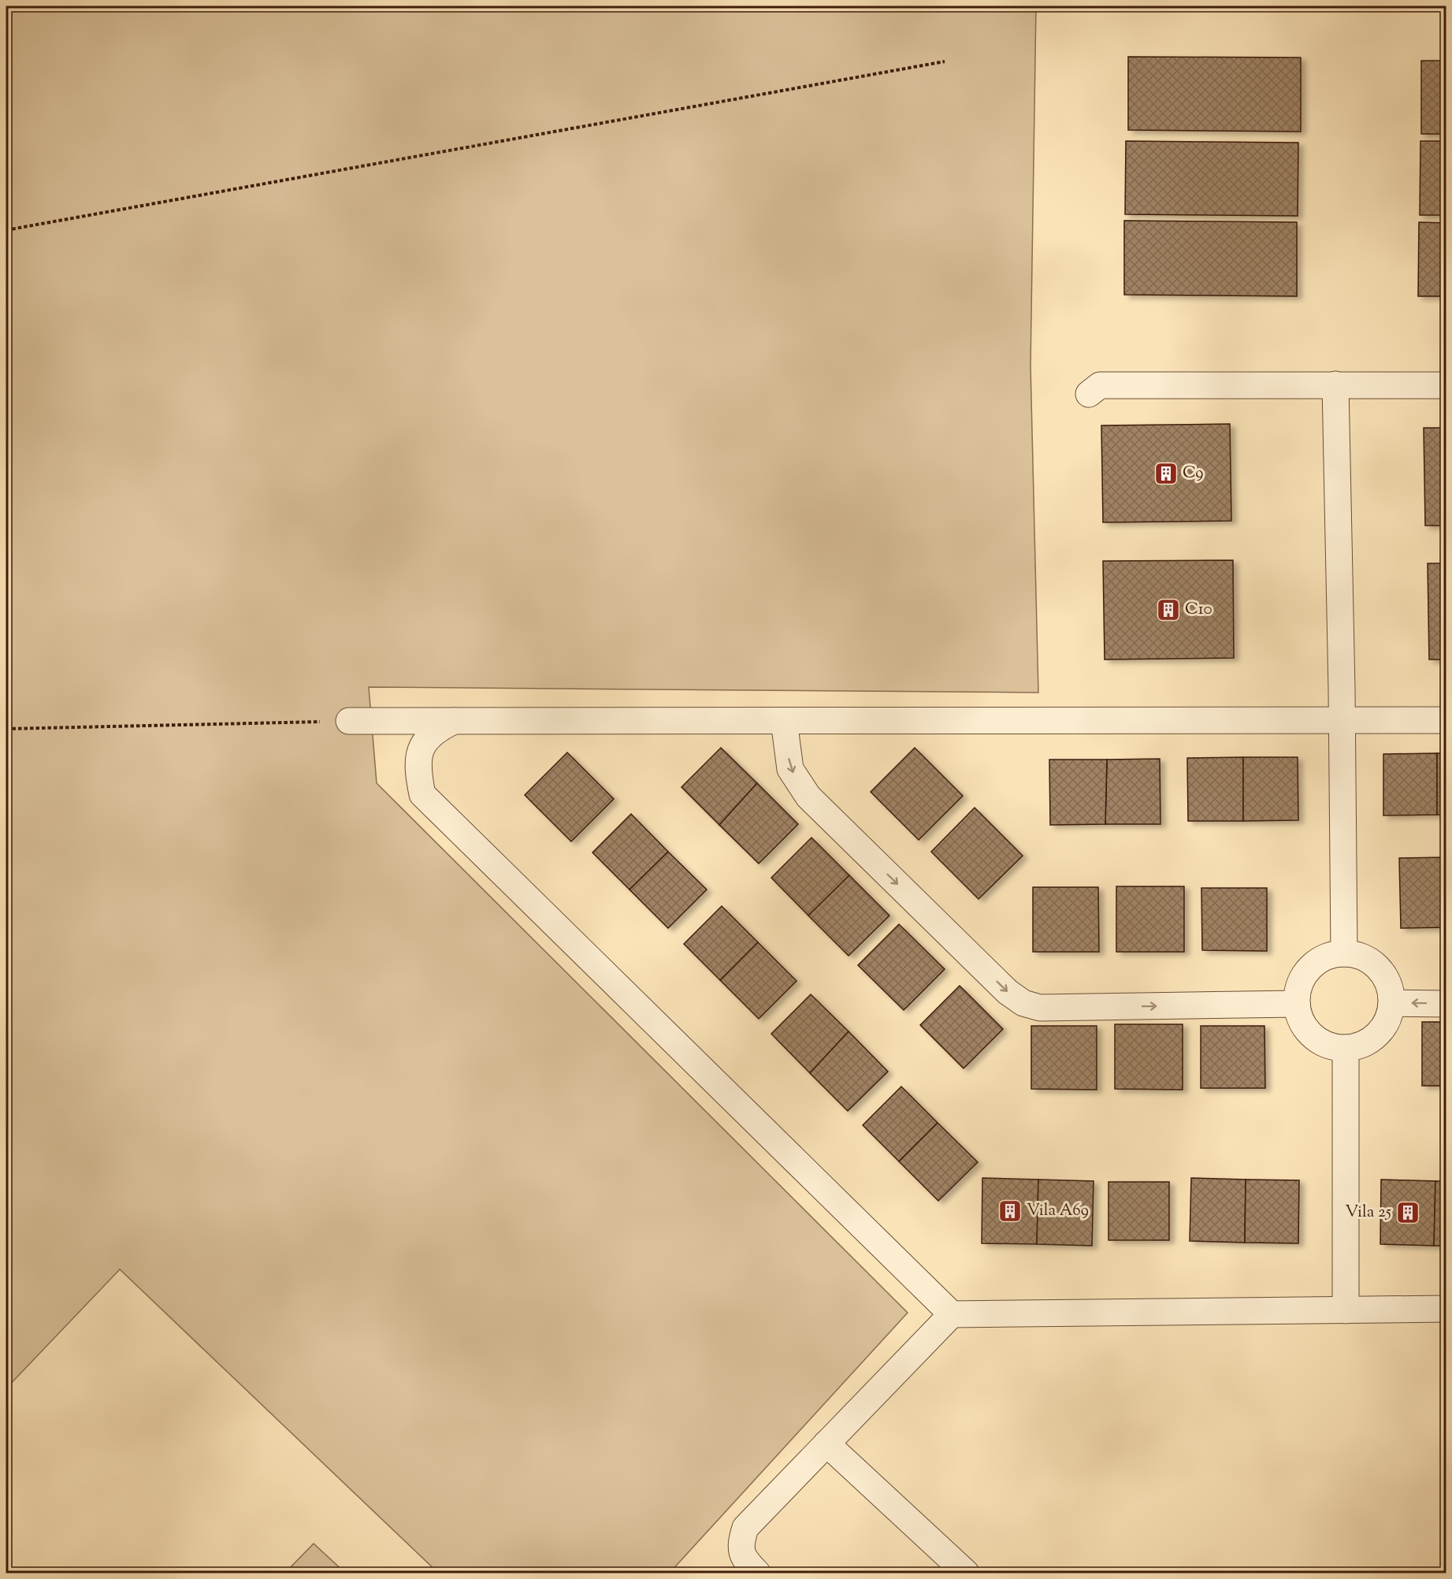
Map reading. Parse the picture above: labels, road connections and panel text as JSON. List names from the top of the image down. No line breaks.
{"places":{"building":["C9","C10","Vila A69","Vila 25"]}}
